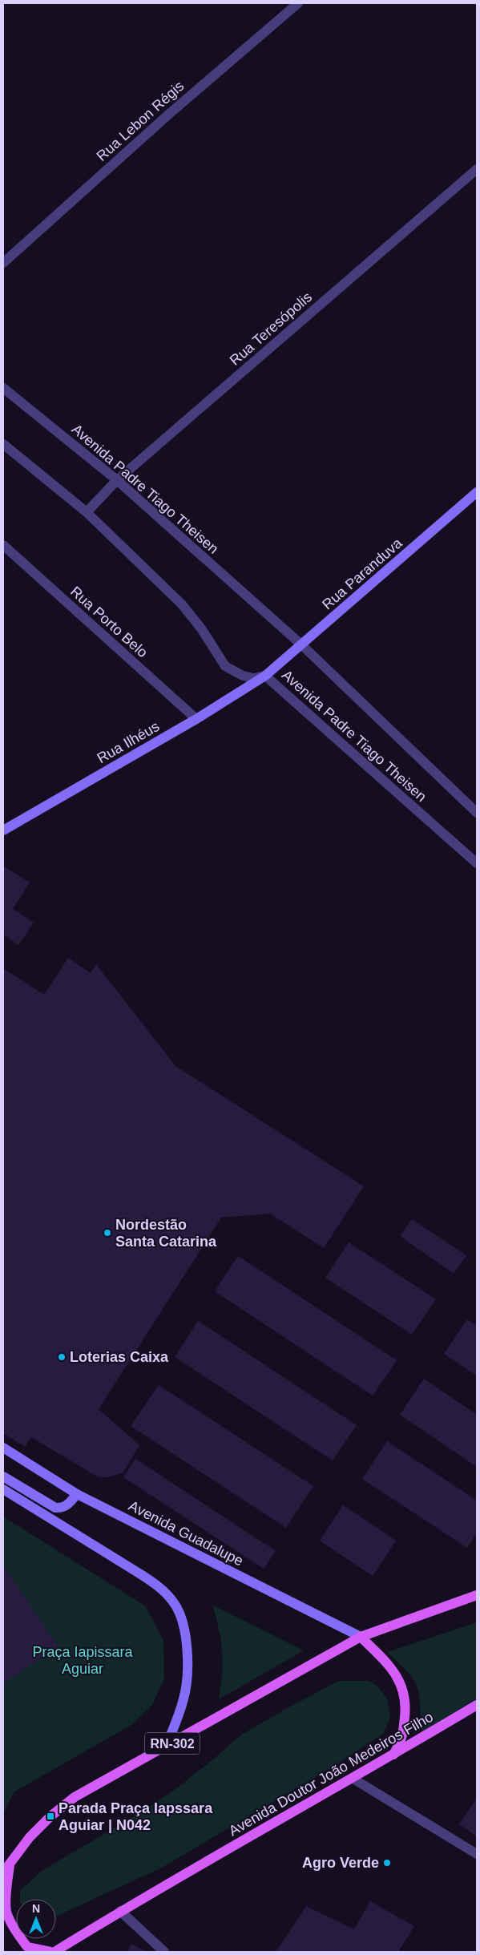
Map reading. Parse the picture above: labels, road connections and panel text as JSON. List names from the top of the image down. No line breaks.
{"streets":{"main road":["Rua Paranduva","Rua Ilhéus","Avenida Guadalupe","RN-302","Avenida Doutor João Medeiros Filho"],"street":["Rua Lebon Régis","Rua Teresópolis","Avenida Padre Tiago Theisen","Rua Porto Belo"]},"crossings":[["Rua Teresópolis","Avenida Padre Tiago Theisen"],["Avenida Padre Tiago Theisen","Rua Paranduva"],["Avenida Padre Tiago Theisen","Rua Ilhéus"],["Rua Paranduva","Rua Ilhéus"],["Rua Porto Belo","Rua Ilhéus"],["Avenida Guadalupe","RN-302"]],"parks":["Praça Iapissara Aguiar"],"places":{"other":["Nordestão Santa Catarina","Loterias Caixa","Agro Verde"],"transit":["Parada Praça Iapssara Aguiar | N042"]},"north":"top"}
